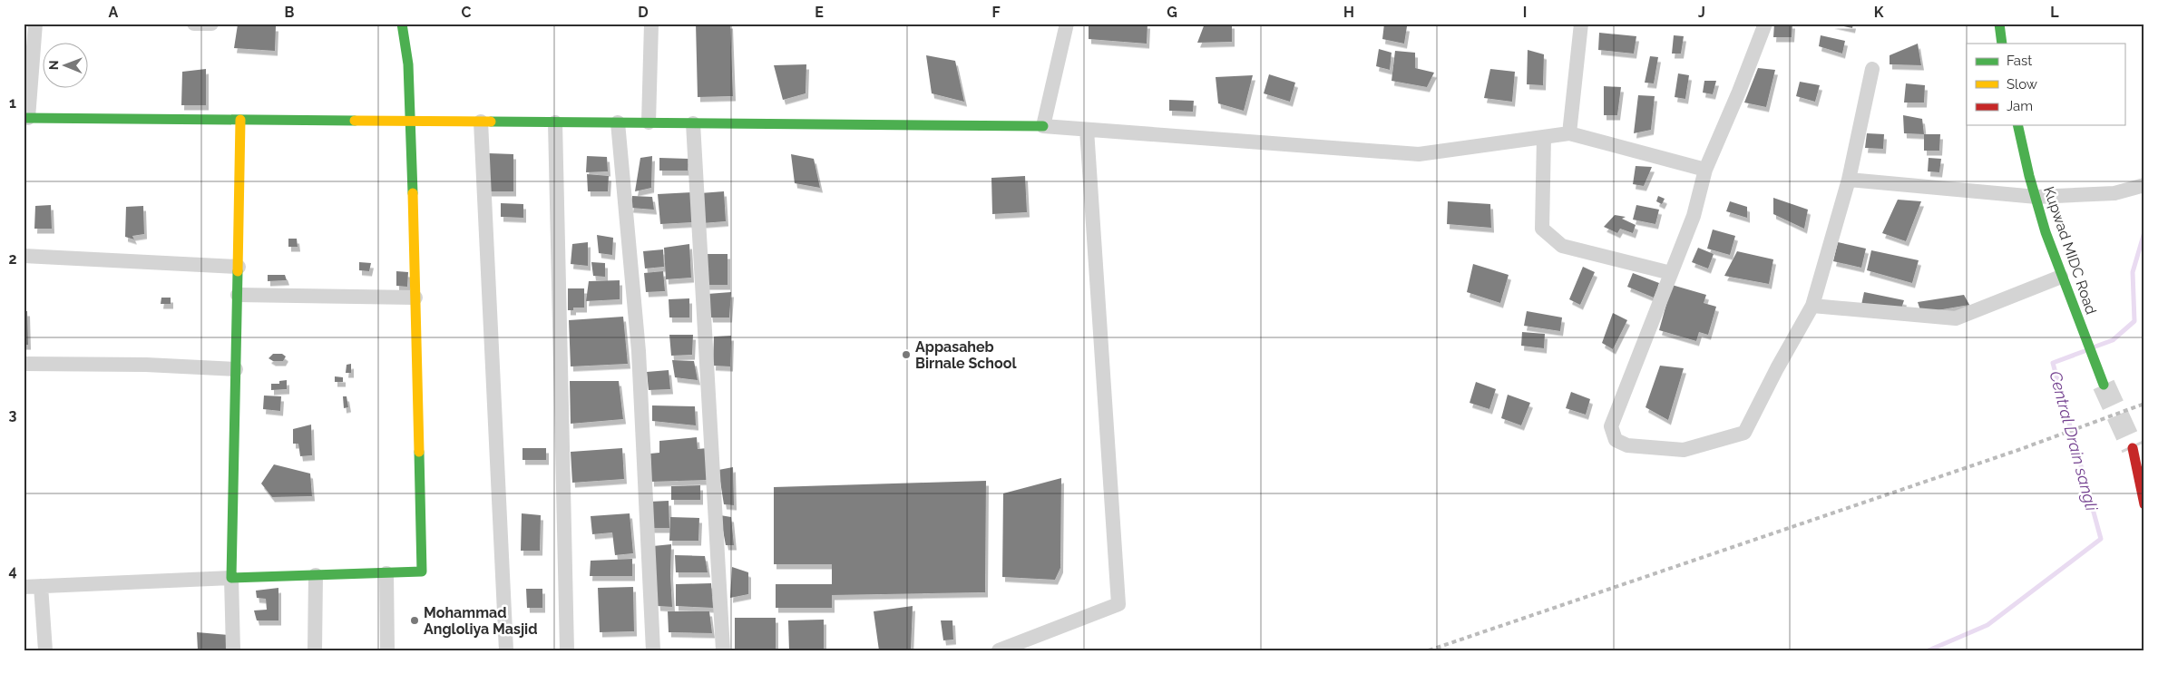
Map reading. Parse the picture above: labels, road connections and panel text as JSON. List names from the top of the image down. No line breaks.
{"streets":{"street":["Kupwad MIDC Road"]},"water":["Central Drain sangli"],"places":["Appasaheb Birnale School","Mohammad Angloliya Masjid"],"legend":["Fast","Slow","Jam"],"north":"left","grid":{"columns":["A","B","C","D","E","F","G","H","I","J","K","L"],"rows":["1","2","3","4"]}}
